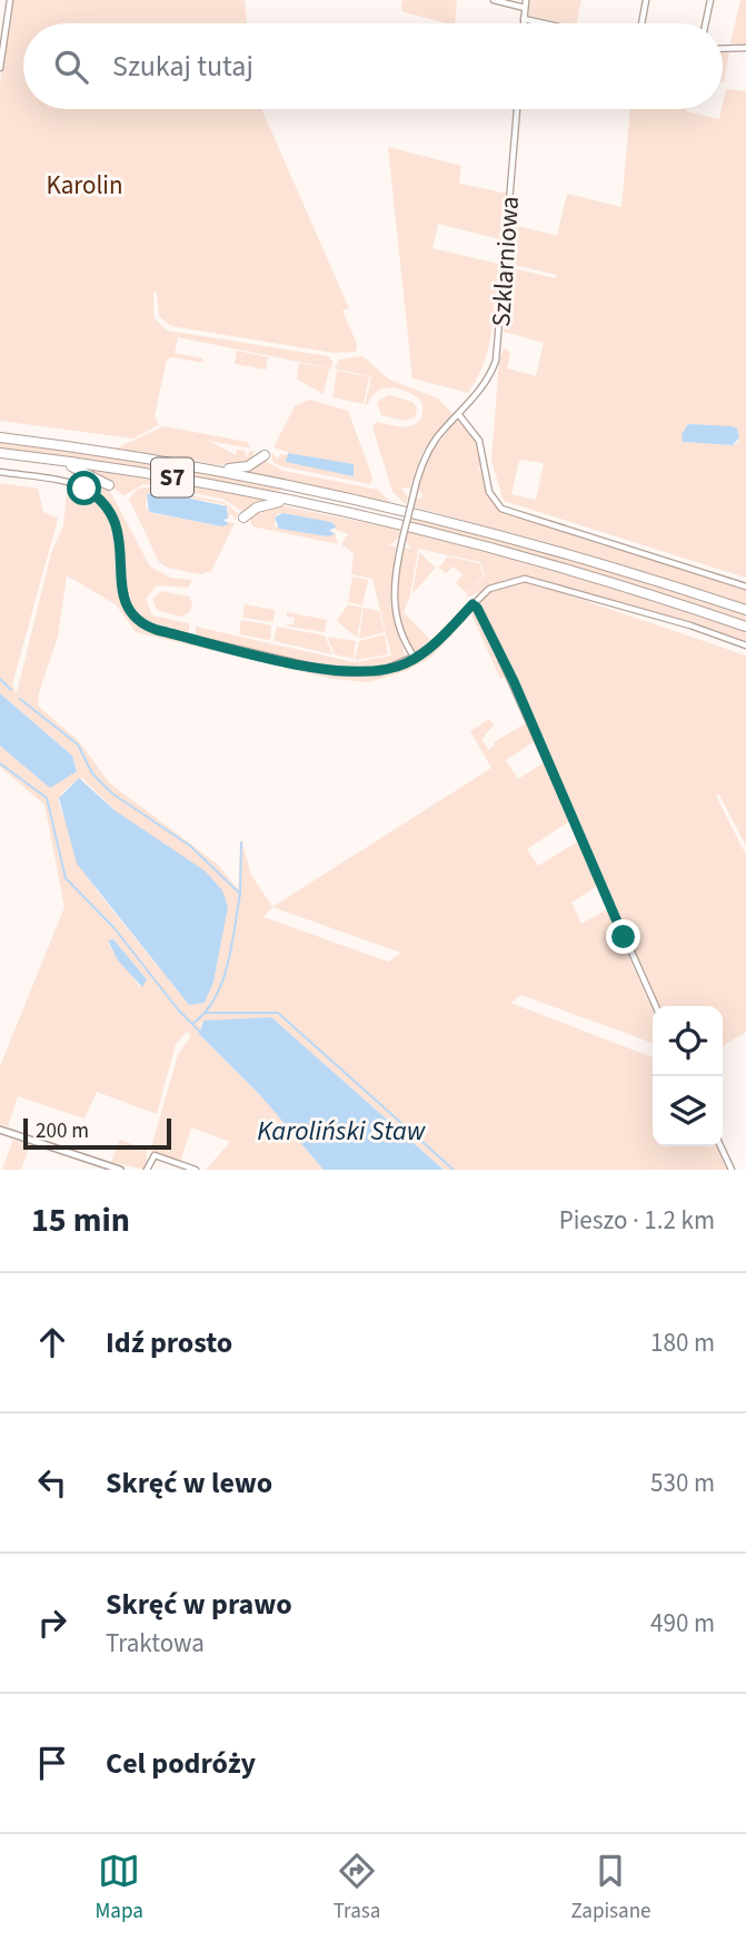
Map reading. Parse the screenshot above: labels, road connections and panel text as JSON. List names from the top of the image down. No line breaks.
{"streets":{"highway":["S7"],"street":["Szklarniowa"]},"water":["Karoliński Staw"],"parks":["Karolin"],"scale_bar":"200 m","page":{"search":"Szukaj tutaj","scale":"200 m","heading":["15 min","Pieszo · 1.2 km"],"list":[["Idź prosto","180 m"],["Skręć w lewo","530 m"],["Skręć w prawo","Traktowa","490 m"],"Cel podróży"],"nav":["Mapa","Trasa","Zapisane"]}}
